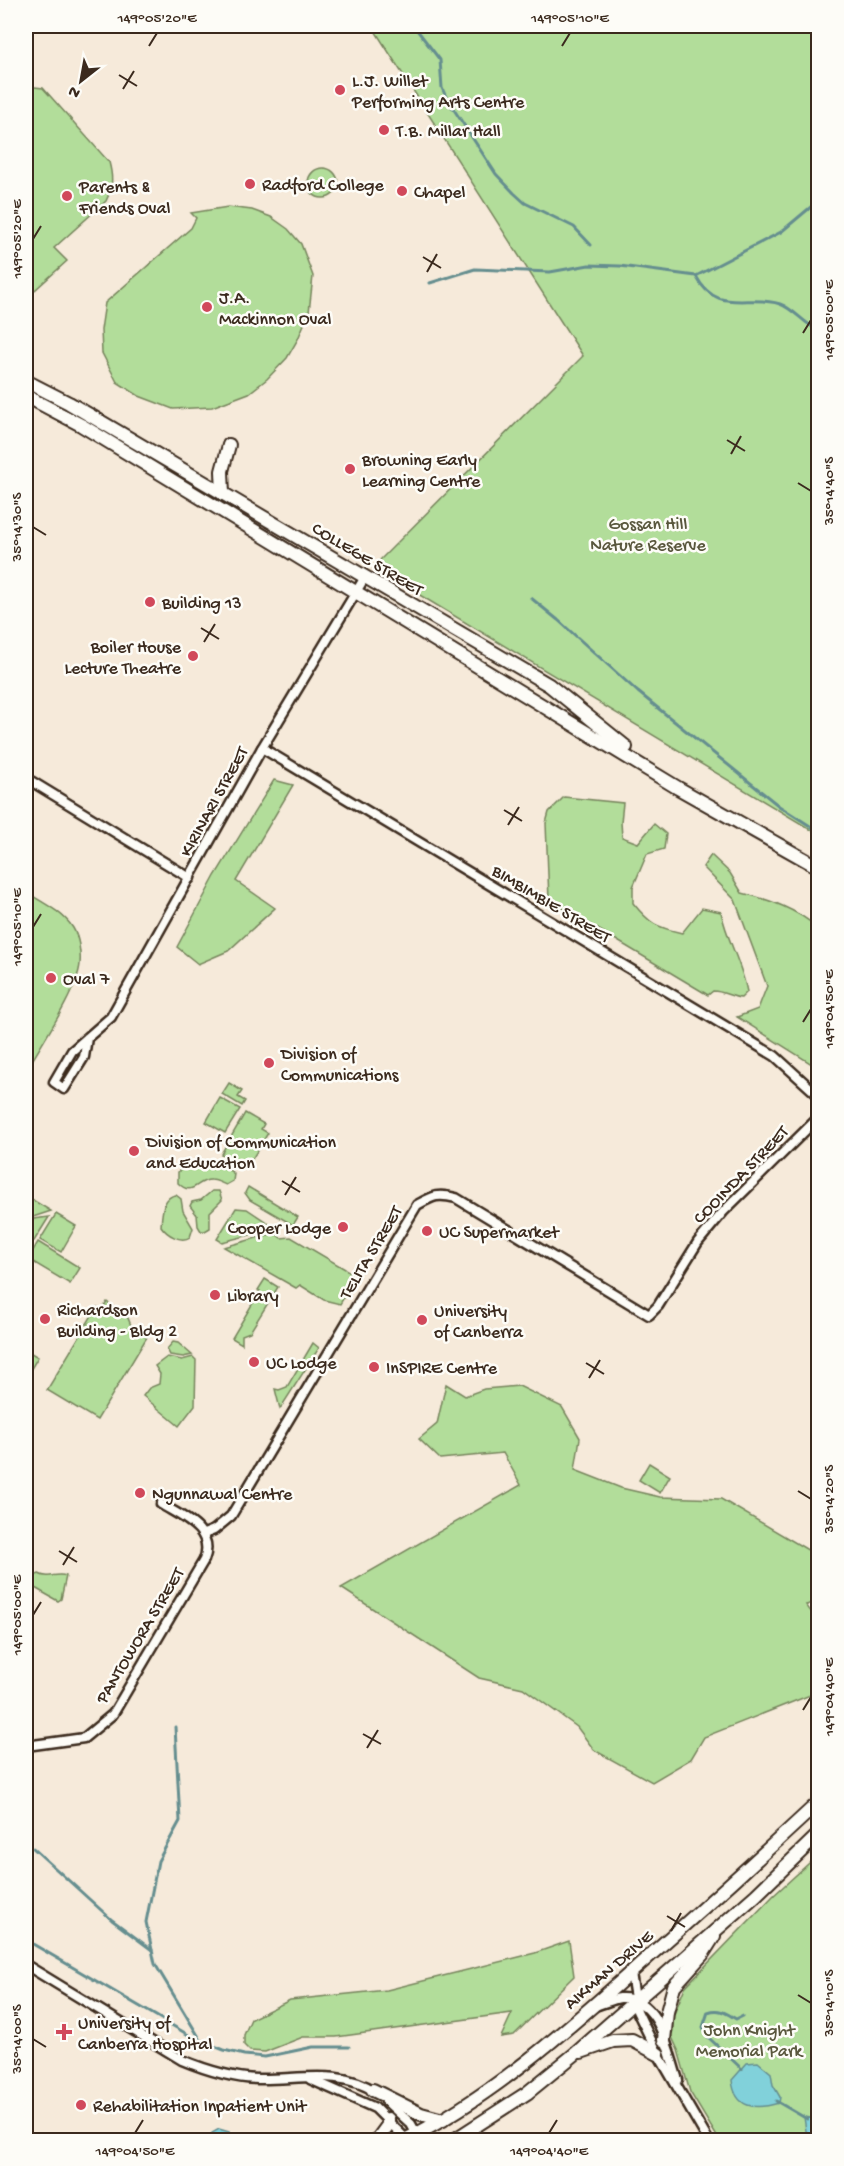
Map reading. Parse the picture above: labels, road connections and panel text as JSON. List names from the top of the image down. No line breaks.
{"streets":{"street":["COLLEGE STREET","KIRINARI STREET","BIMBIMBIE STREET","COOINDA STREET","TELITA STREET","PANTOWORA STREET","AIKMAN DRIVE"]},"crossings":[["COLLEGE STREET","KIRINARI STREET"],["KIRINARI STREET","BIMBIMBIE STREET"],["COOINDA STREET","TELITA STREET"],["TELITA STREET","PANTOWORA STREET"]],"parks":["Gossan Hill Nature Reserve","John Knight Memorial Park"],"places":{"other":["L.J. Willet Performing Arts Centre","T.B. Millar Hall","Radford College","Chapel","Parents & Friends Oval","J.A. Mackinnon Oval","Browning Early Learning Centre","Building 13","Boiler House Lecture Theatre","Oval 7","Division of Communications","Division of Communication and Education","Cooper Lodge","UC Supermarket","Library","Richardson Building - Bldg 2","University of Canberra","UC Lodge","InSPIRE Centre","Ngunnawal Centre","Rehabilitation Inpatient Unit"],"health":["University of Canberra Hospital"]},"north":"bottom left","coordinates":["149°05'20\"E","149°05'10\"E","149°05'00\"E","35°14'40\"S","35°14'30\"S","149°04'50\"E","35°14'20\"S","149°04'40\"E","35°14'10\"S","35°14'00\"S"]}
